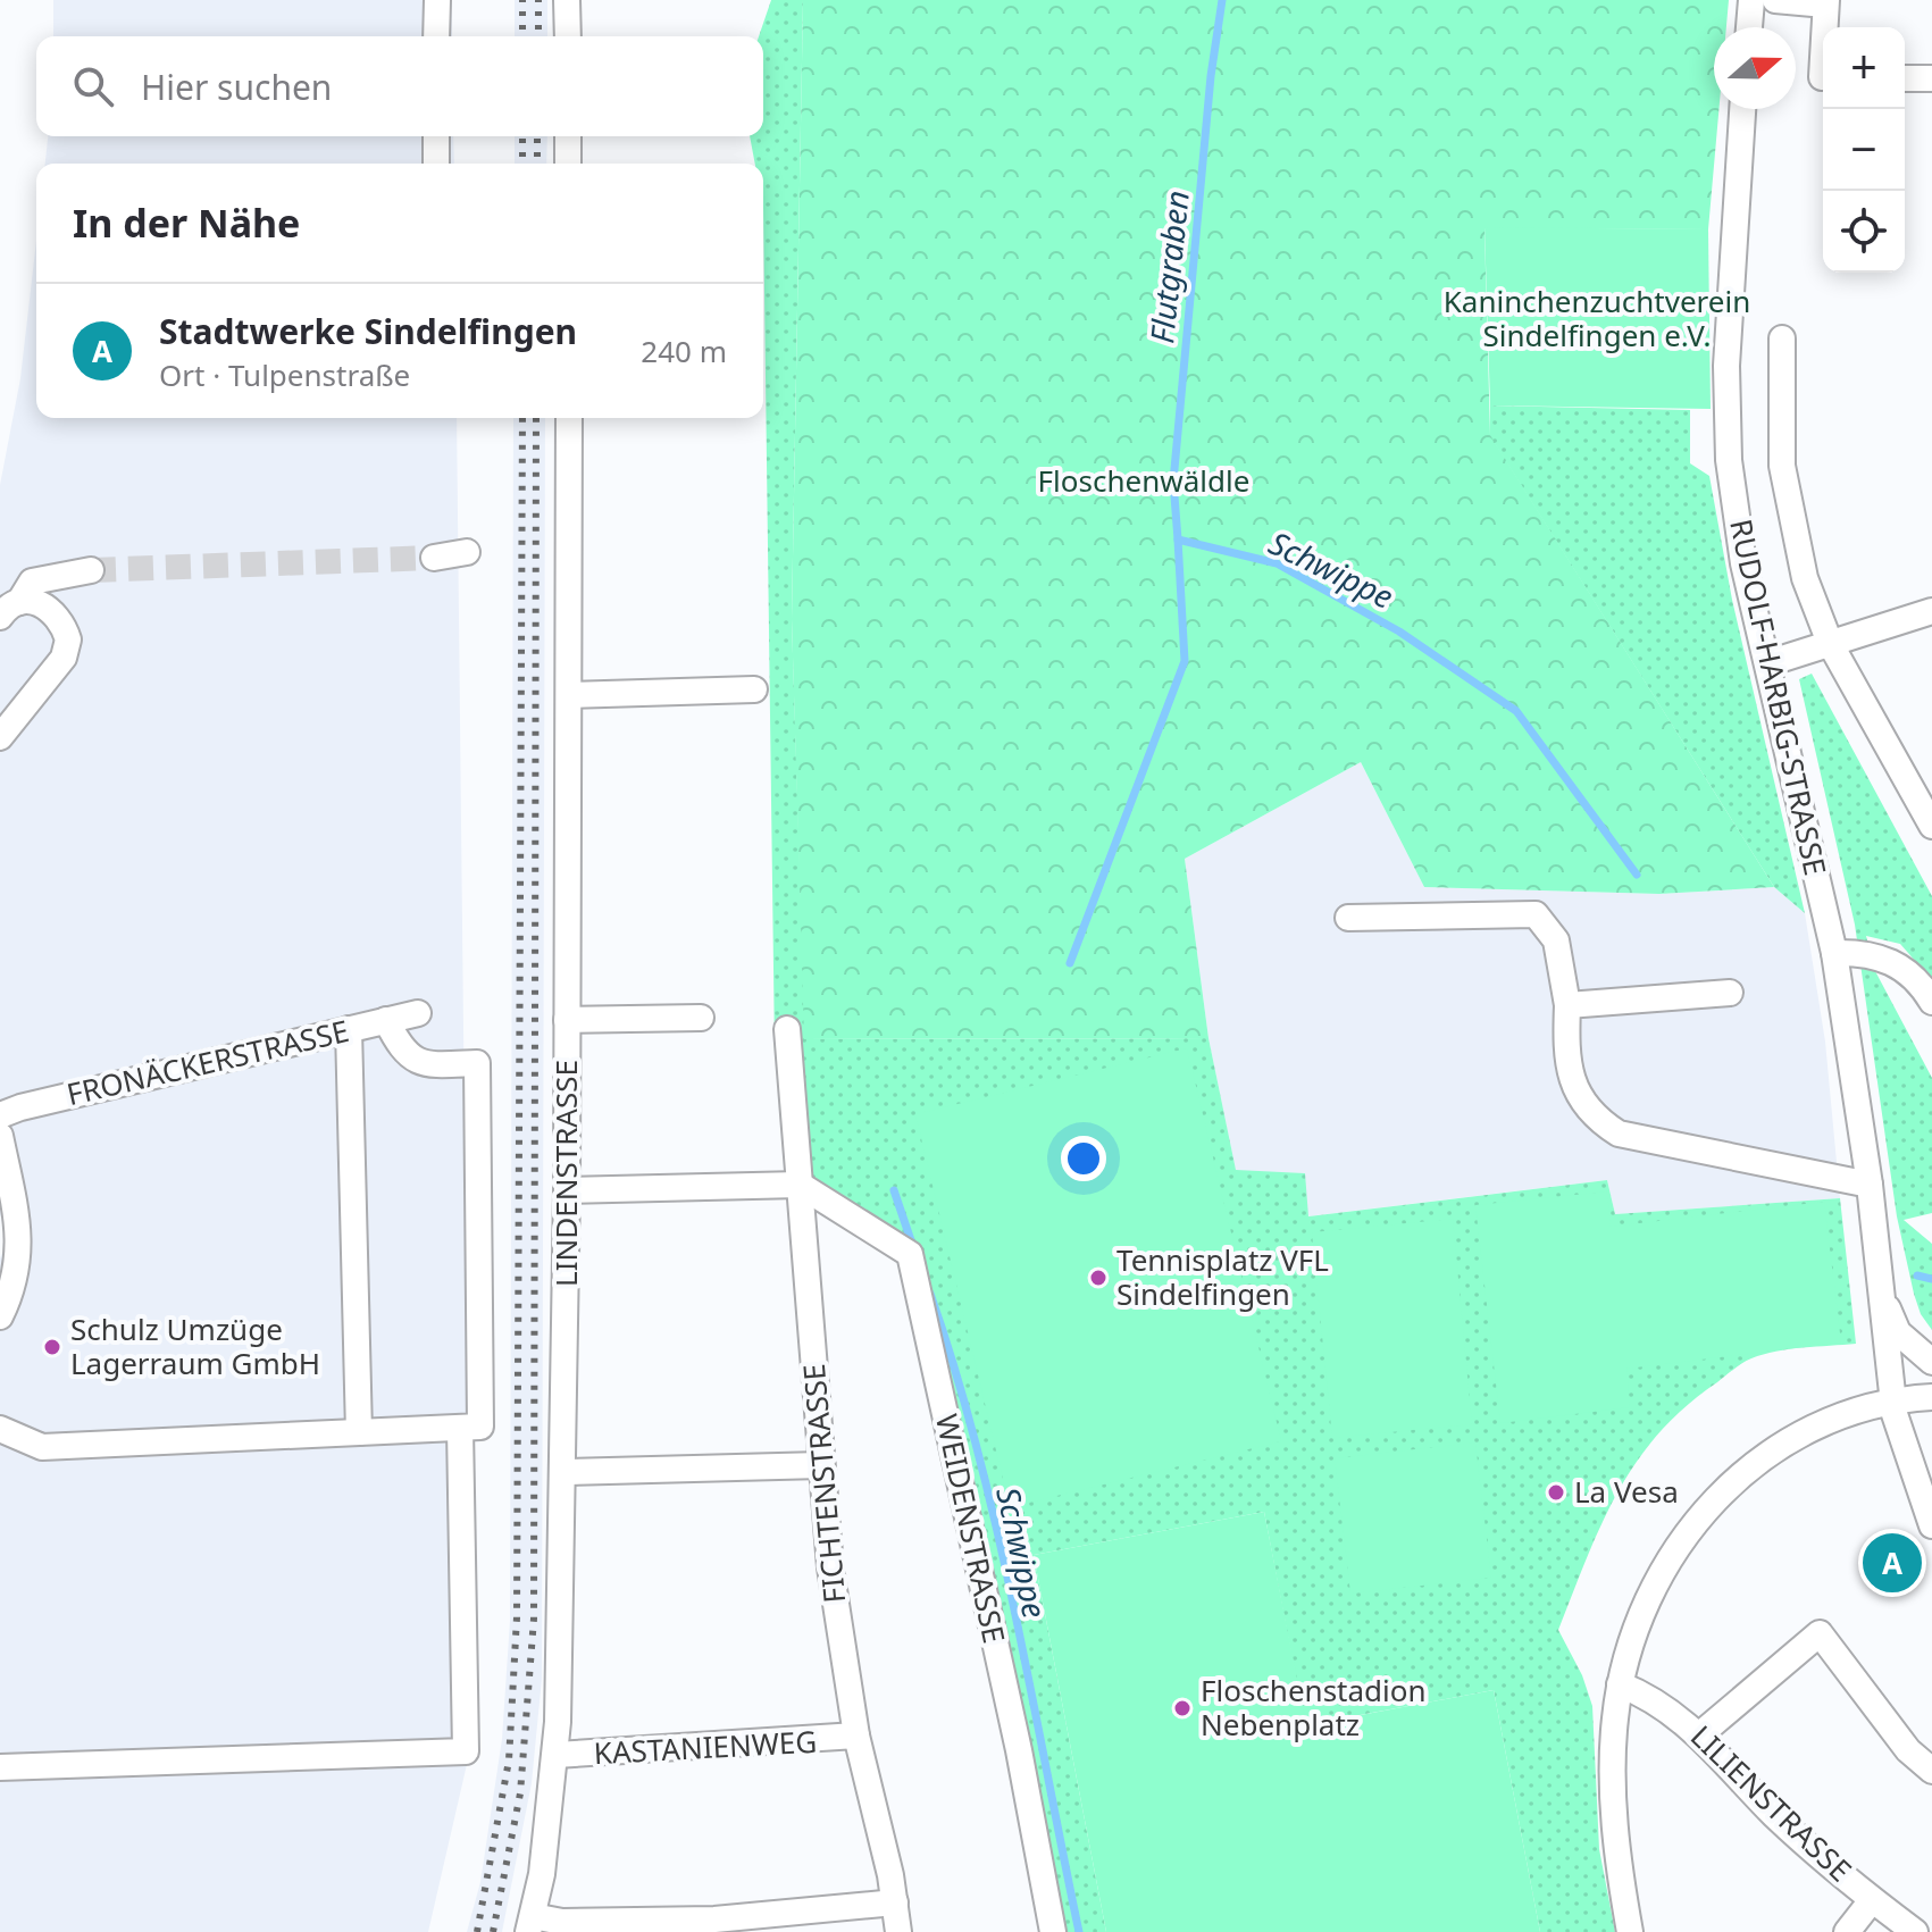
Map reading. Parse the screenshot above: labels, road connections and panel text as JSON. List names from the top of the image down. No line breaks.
{"streets":{"street":["RUDOLF-HARBIG-STRASSE","FRONÄCKERSTRASSE","LINDENSTRASSE","FICHTENSTRASSE","WEIDENSTRASSE","KASTANIENWEG","LILIENSTRASSE"]},"crossings":[["LINDENSTRASSE","KASTANIENWEG"],["FICHTENSTRASSE","WEIDENSTRASSE"],["FICHTENSTRASSE","KASTANIENWEG"]],"water":["Flutgraben","Schwippe"],"parks":["Kaninchenzuchtverein Sindelfingen e.V.","Floschenwäldle"],"places":["Tennisplatz VFL Sindelfingen","Schulz Umzüge Lagerraum GmbH","La Vesa","Floschenstadion Nebenplatz"],"north":"right","page":{"map_buttons":["+","−"],"search":"Hier suchen","heading":"In der Nähe","list":[{"mark":"A","name":"Stadtwerke Sindelfingen","note":"Ort · Tulpenstraße","value":"240 m"}],"pins":"A"}}
